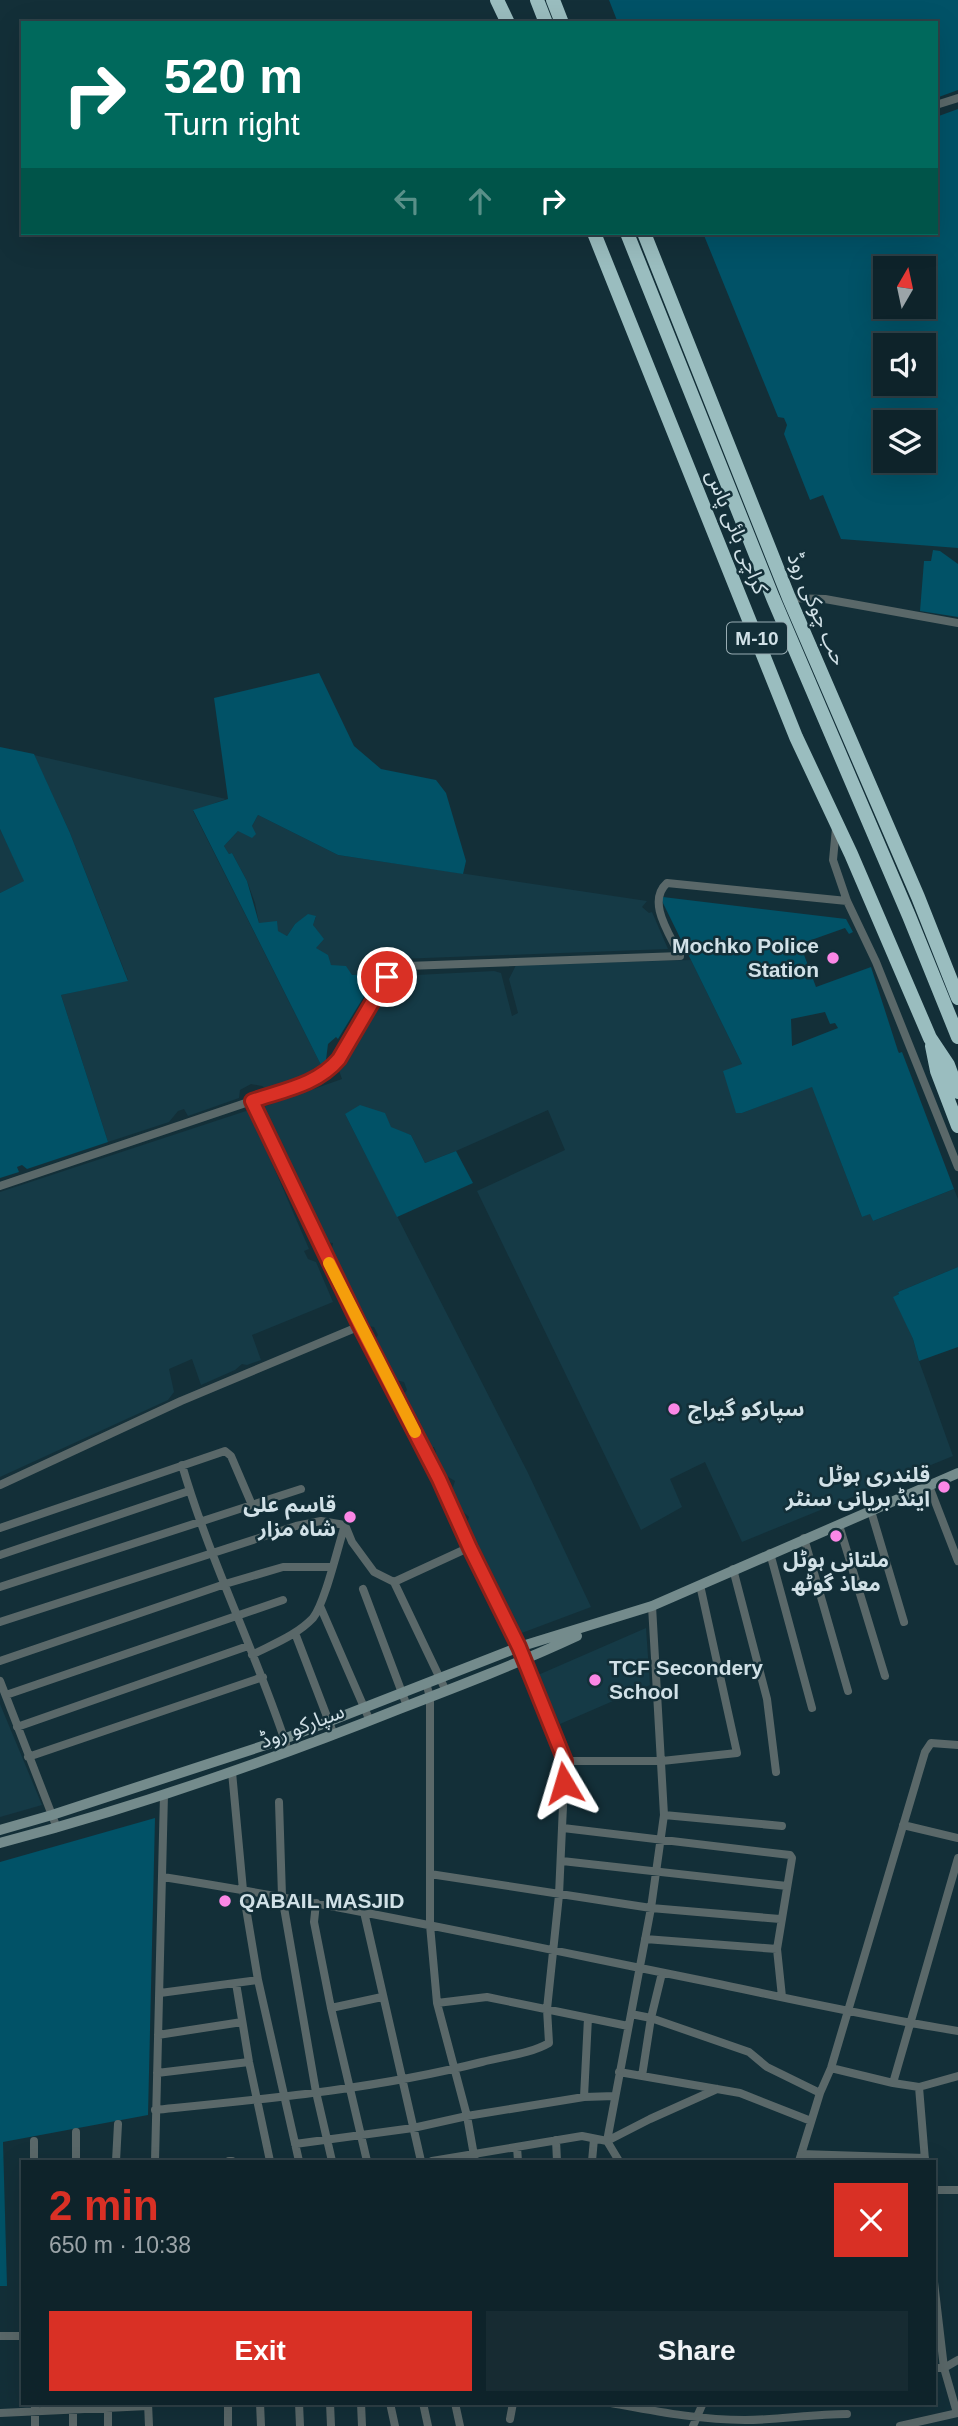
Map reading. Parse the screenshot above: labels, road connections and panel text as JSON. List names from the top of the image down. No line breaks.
{"streets":{"highway":["کراچی بائی پاس","حب چوکی روڈ","M-10"],"street":["سپارکو روڈ"]},"places":["Mochko Police Station","سپارکو گیراج","قلندری ہوٹل اینڈ بریانی سنٹر","قاسم علی شاہ مزار","ملتانی ہوٹل معاذ گوٹھ","TCF Secondery School","QABAIL MASJID"],"north":"top","page":{"turn":["520 m","Turn right"],"heading":["2 min","650 m · 10:38"],"buttons":["Exit","Share"]}}
